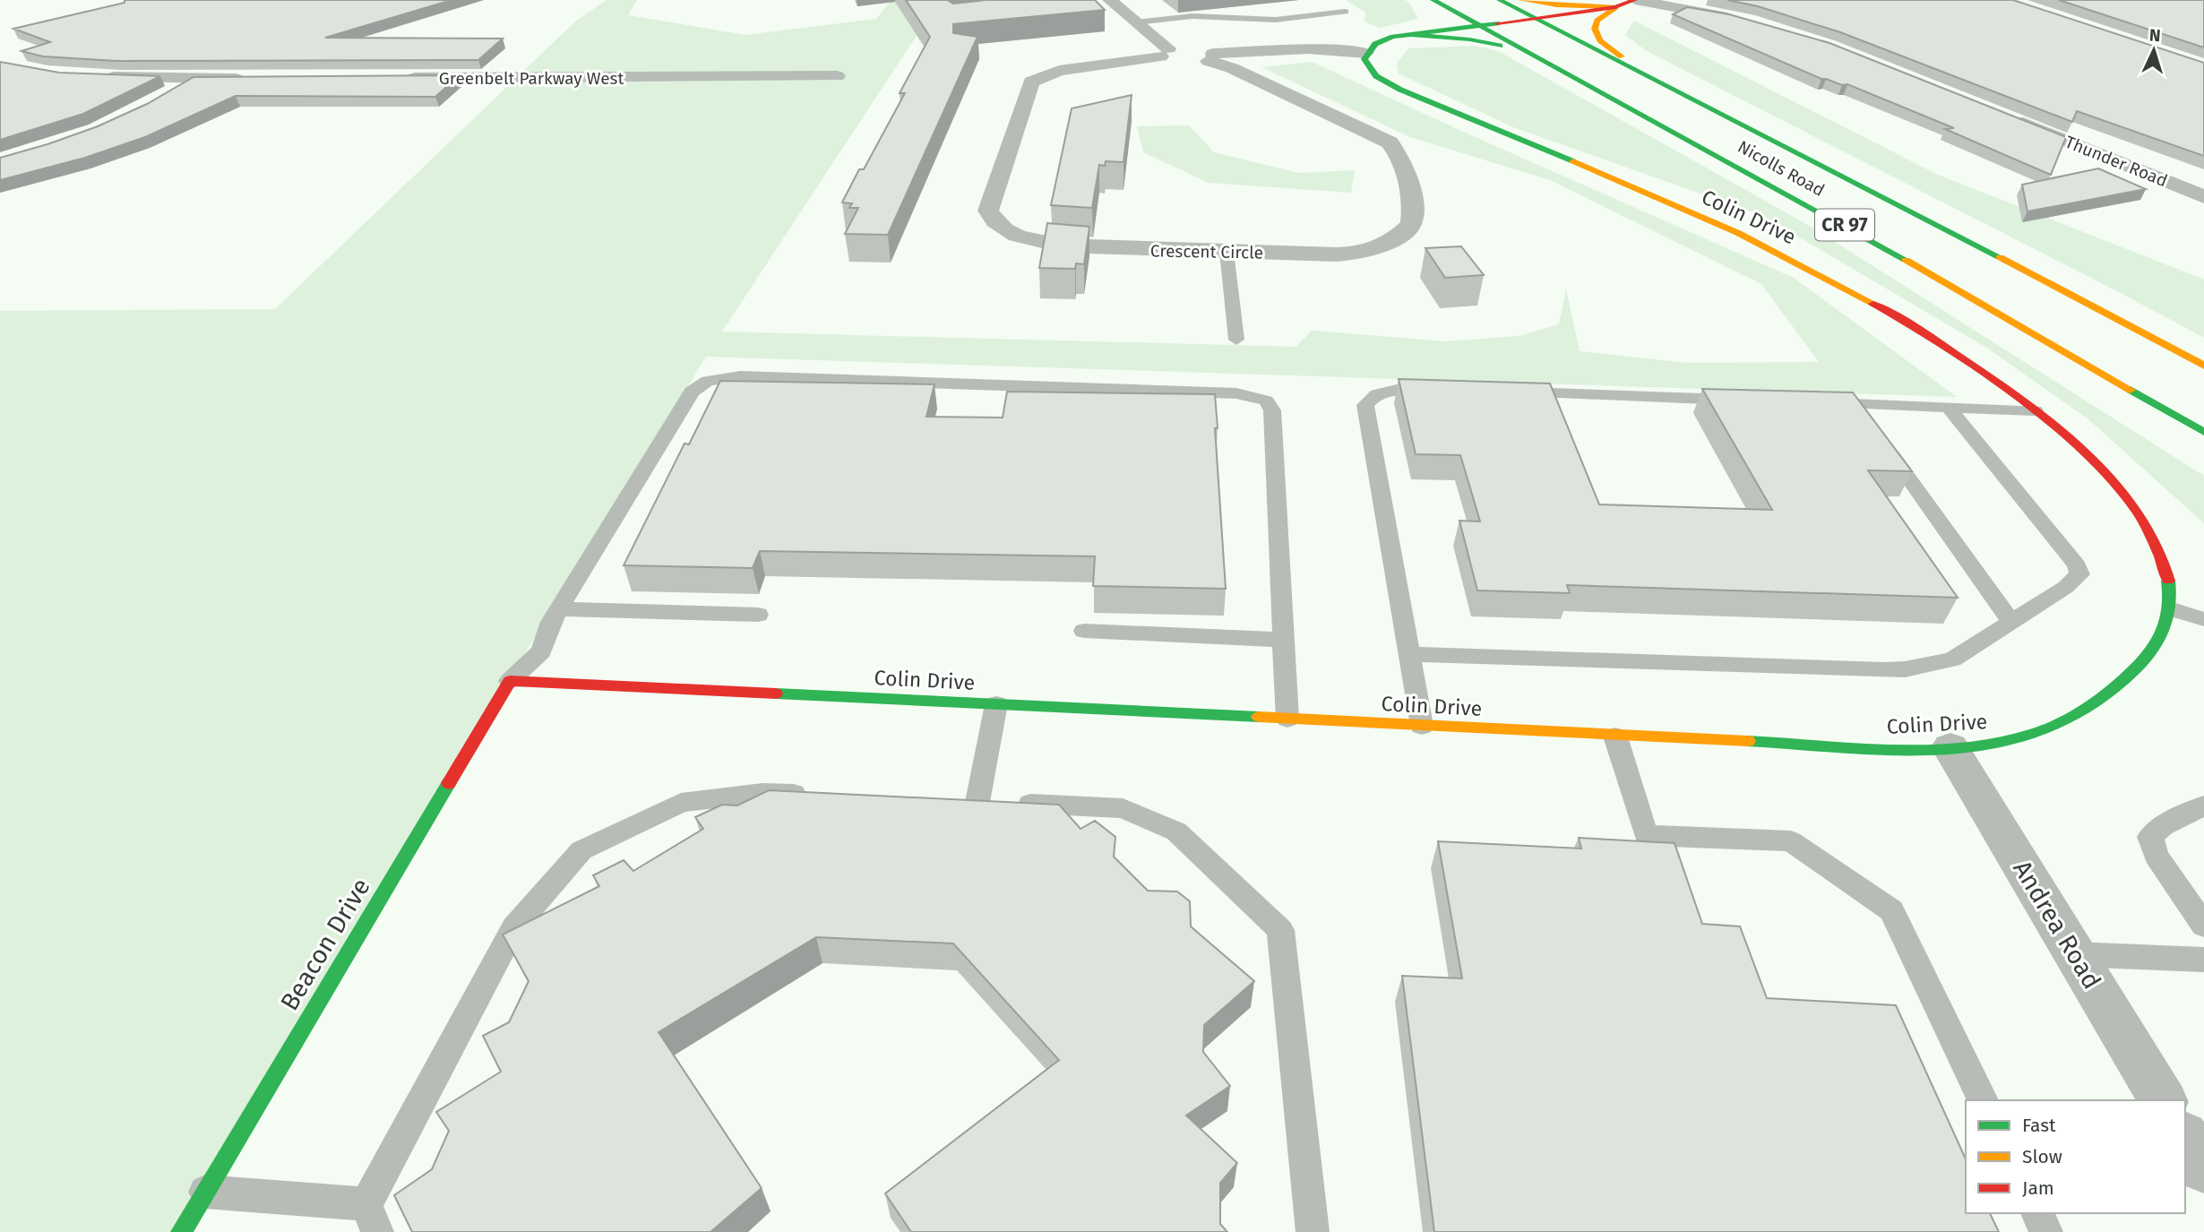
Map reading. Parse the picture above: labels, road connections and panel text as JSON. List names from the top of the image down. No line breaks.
{"streets":{"main road":["Nicolls Road","Colin Drive","CR 97","Beacon Drive"],"street":["Greenbelt Parkway West","Thunder Road","Crescent Circle","Andrea Road"]},"crossings":[["Colin Drive","Andrea Road"],["Colin Drive","Beacon Drive"]],"legend":["Fast","Slow","Jam"],"north":"top"}
